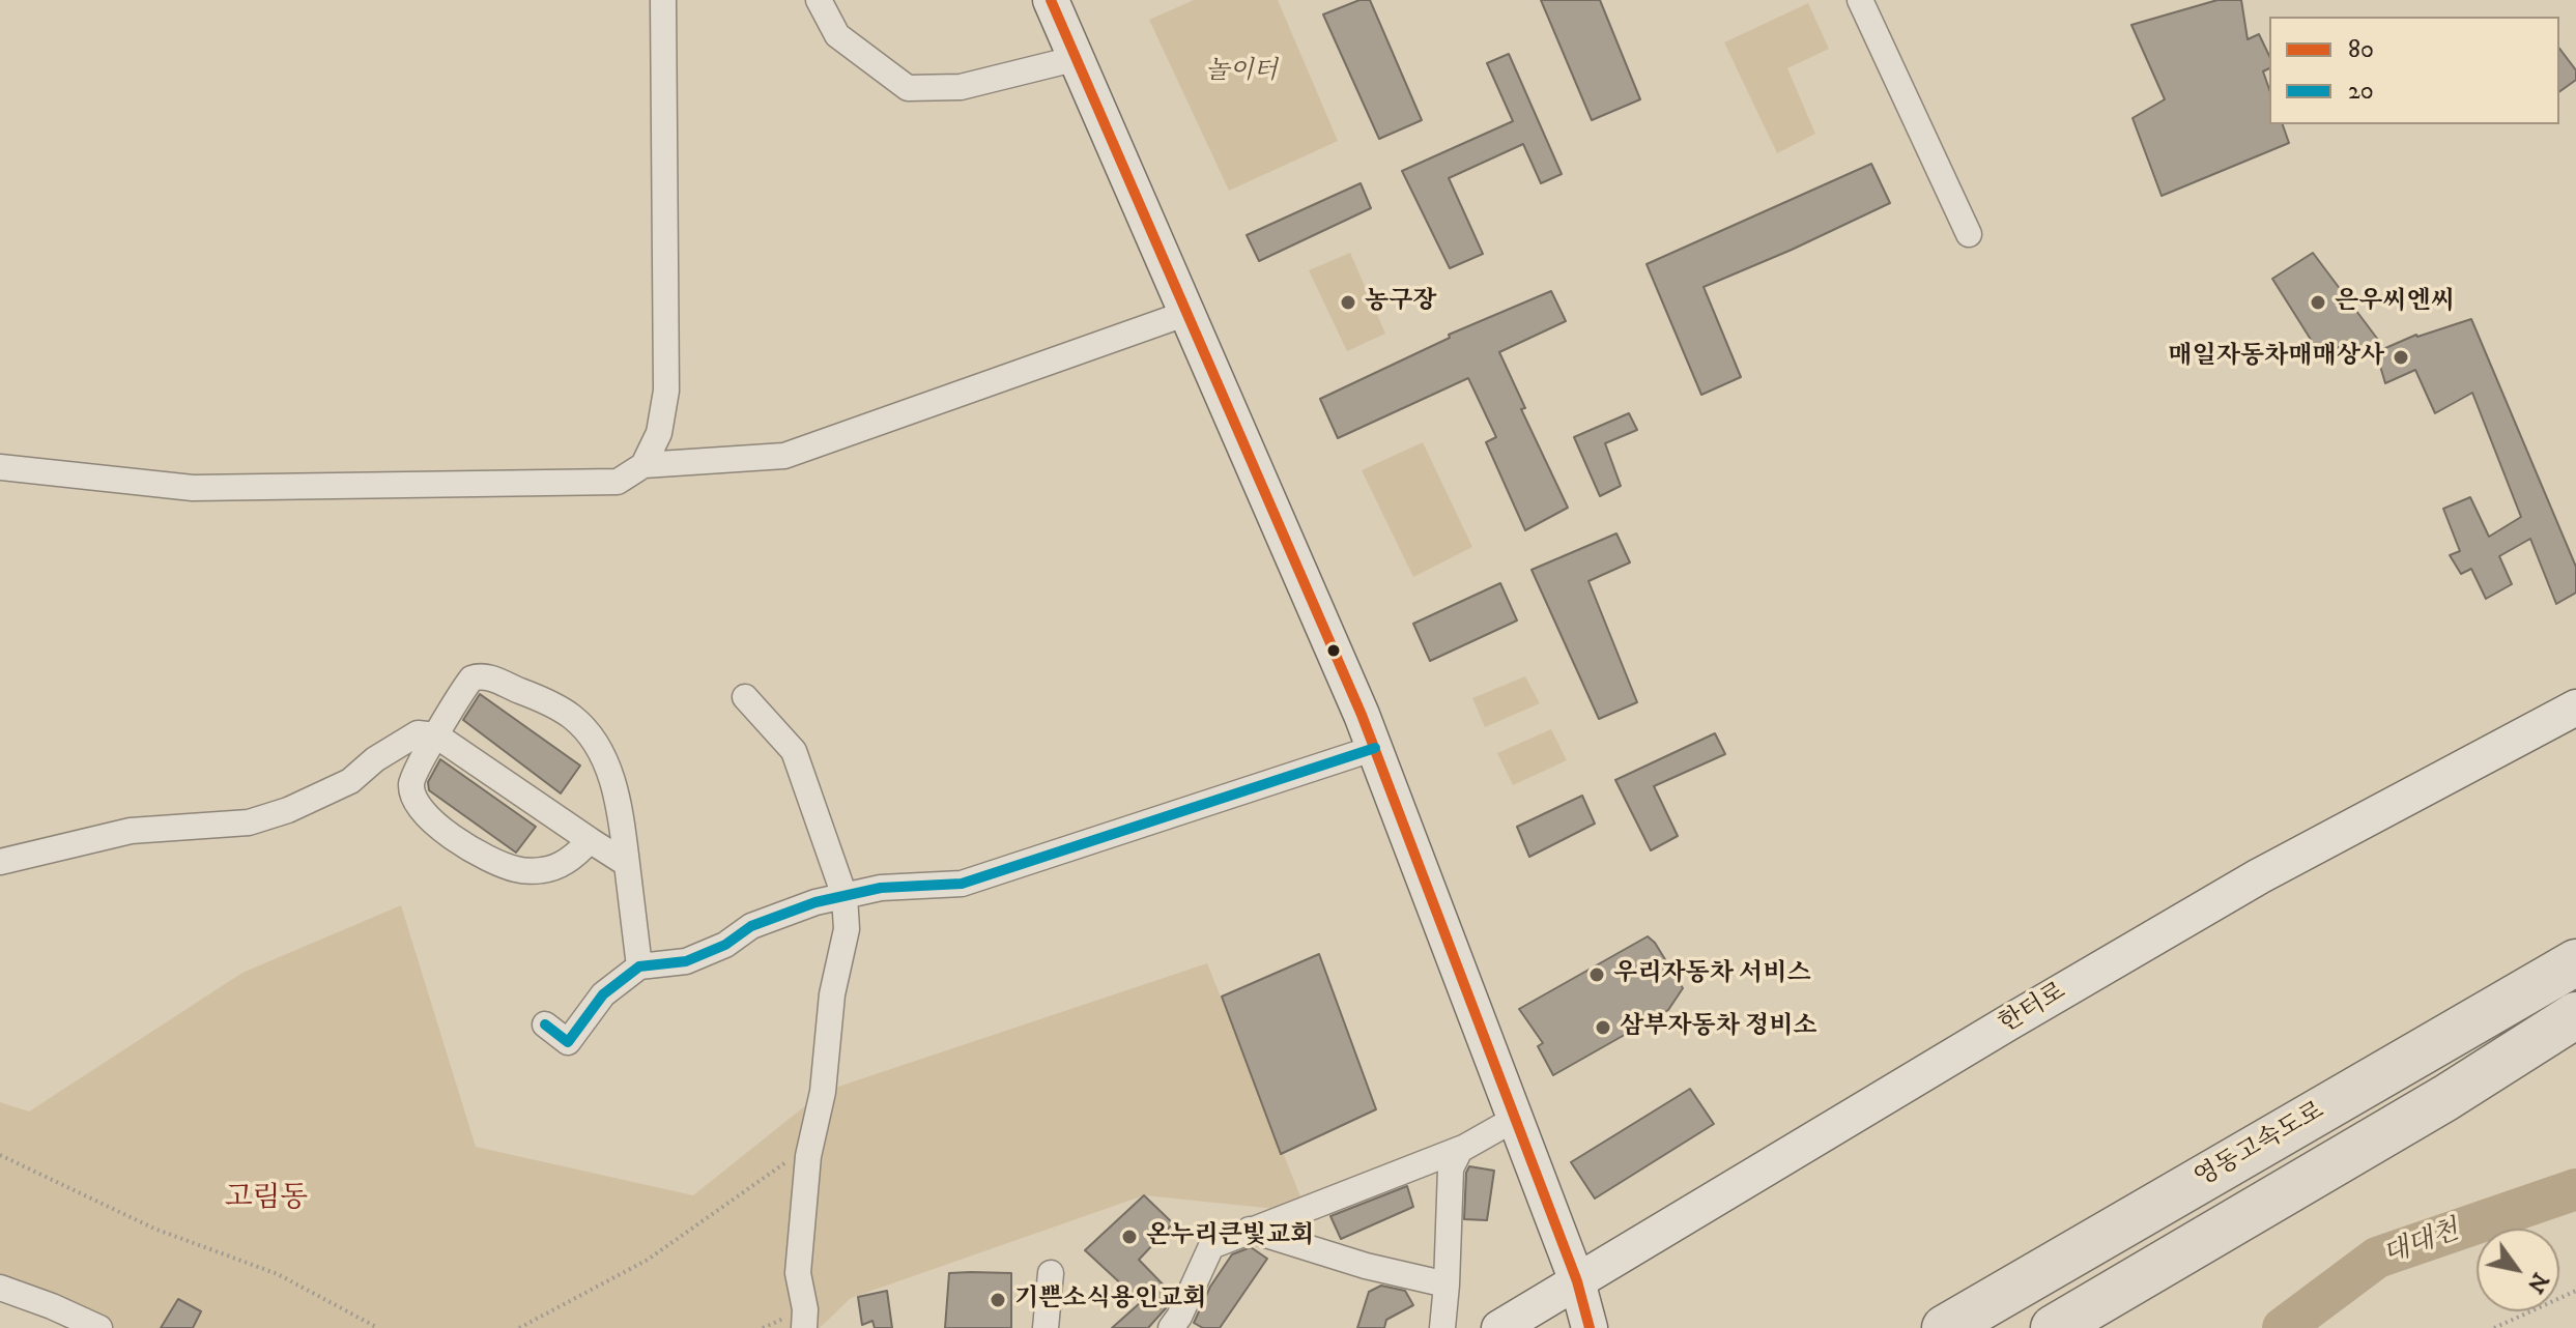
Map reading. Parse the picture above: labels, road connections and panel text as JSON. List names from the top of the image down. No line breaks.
{"streets":{"highway":["영동고속도로"],"street":["한터로"]},"districts":["고림동"],"water":["대대천"],"parks":["놀이터"],"places":["농구장","은우씨엔씨","매일자동차매매상사","우리자동차 서비스","삼부자동차 정비소","온누리큰빛교회","기쁜소식용인교회"],"lines":["transit line 80","transit line 20"],"legend":["80","20"],"north":"bottom right"}
